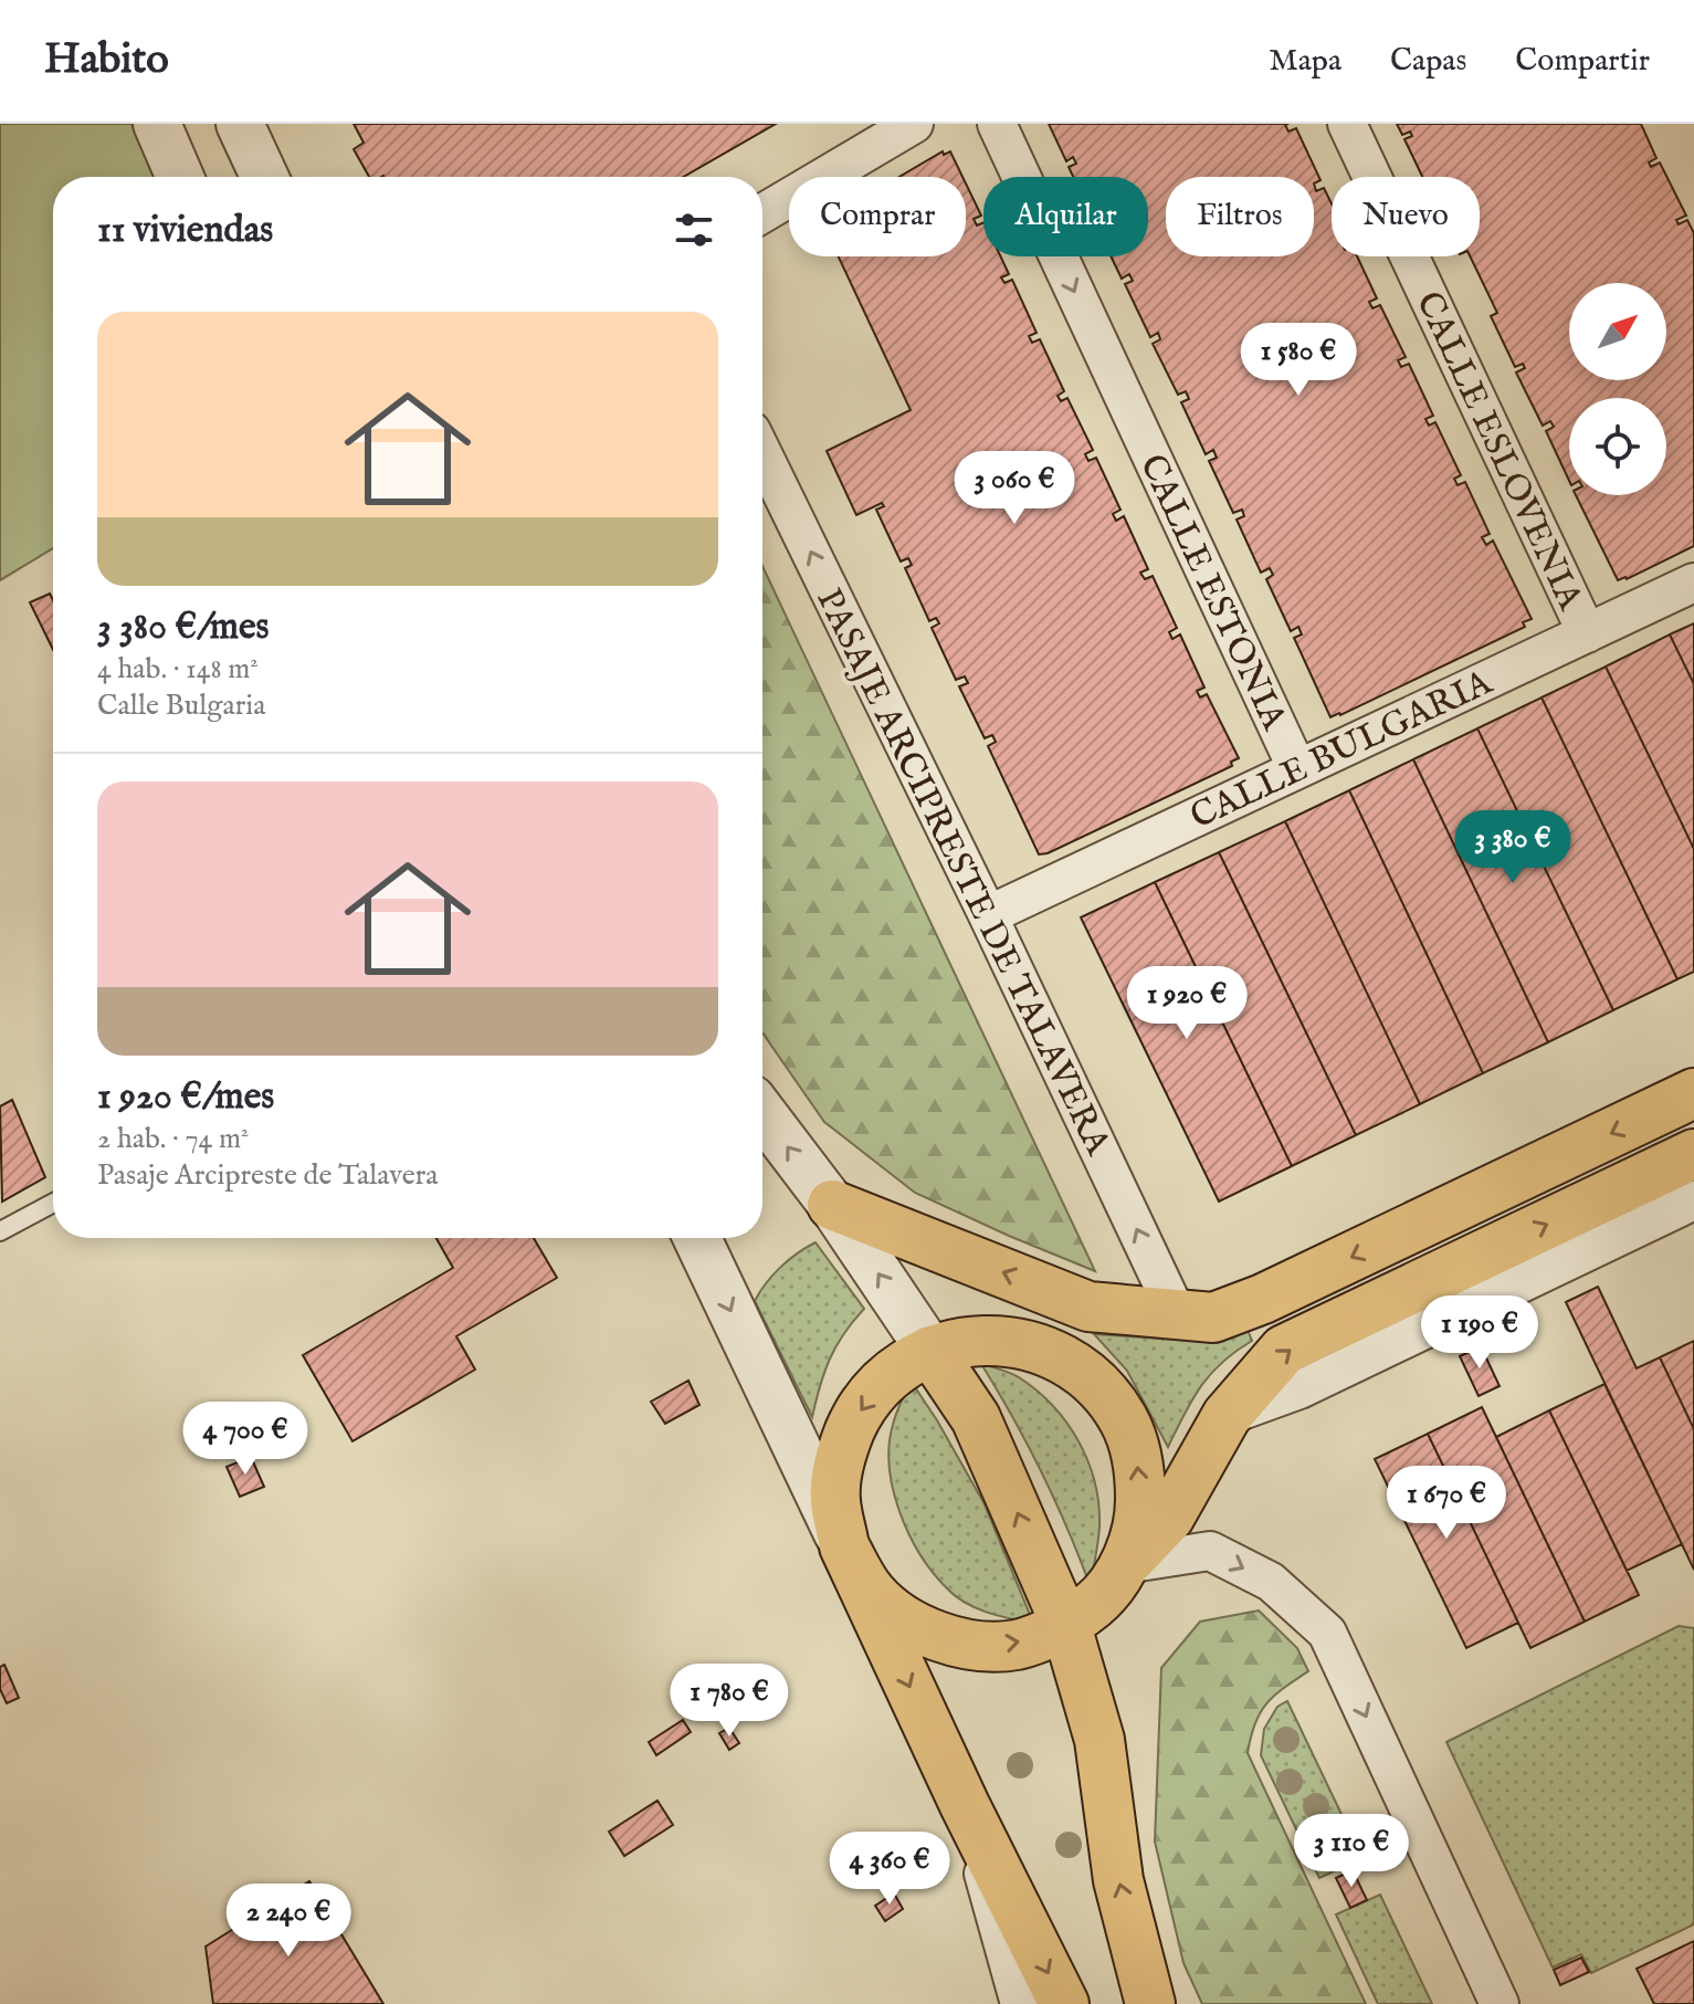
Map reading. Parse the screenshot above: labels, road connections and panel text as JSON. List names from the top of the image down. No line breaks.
{"streets":{"street":["CALLE ESLOVENIA","CALLE ESTONIA","CALLE BULGARIA","PASAJE ARCIPRESTE DE TALAVERA"]},"crossings":[["CALLE ESLOVENIA","CALLE BULGARIA"],["CALLE ESTONIA","CALLE BULGARIA"],["CALLE BULGARIA","PASAJE ARCIPRESTE DE TALAVERA"]],"one_way":["CALLE ESTONIA"],"north":"top right","page":{"header":"Habito","nav":["Mapa","Capas","Compartir"],"chip":["Comprar","Alquilar","Filtros","Nuevo"],"heading":"11 viviendas","list":[{"name":"3 380 €/mes","note":"4 hab. · 148 m² · Calle Bulgaria"},{"name":"1 920 €/mes","note":"2 hab. · 74 m² · Pasaje Arcipreste de Talavera"}],"price":["1 580 €","3 060 €","3 380 €","1 920 €","1 190 €","4 700 €","1 670 €","1 780 €","3 110 €","4 360 €","2 240 €"]}}
